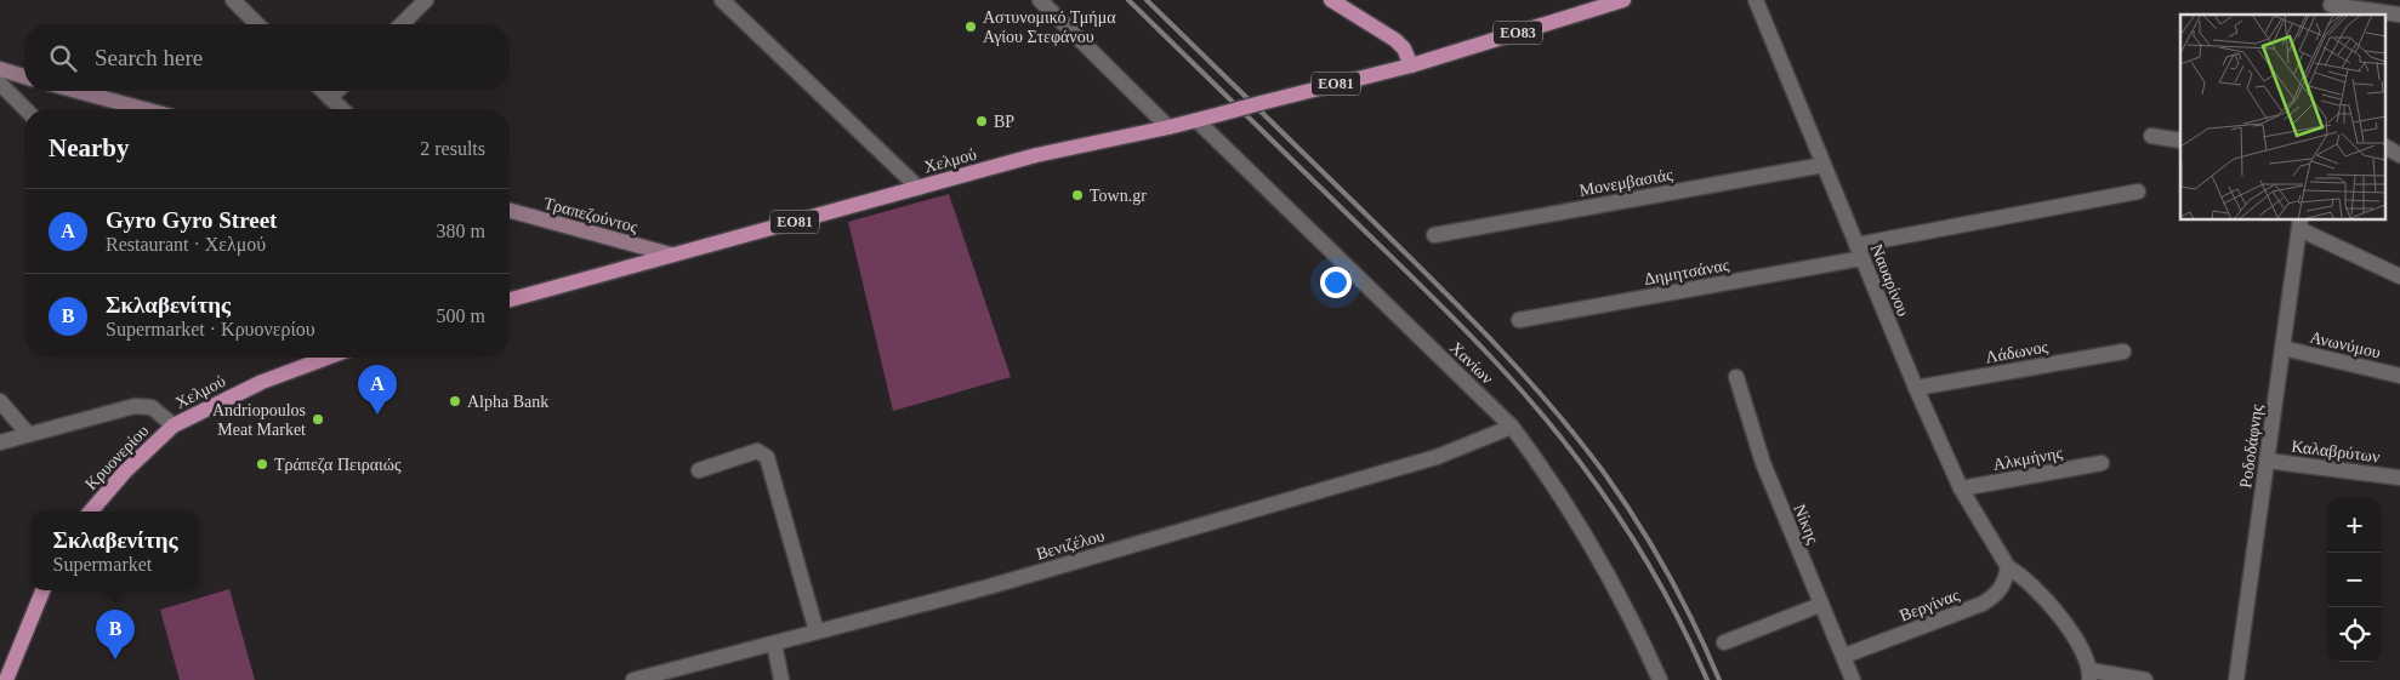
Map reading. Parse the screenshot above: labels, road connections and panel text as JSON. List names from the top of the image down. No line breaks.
{"streets":{"main road":["ΕΟ83","ΕΟ81","Χελμού","Τραπεζούντος","Κρυονερίου"],"street":["Μονεμβασιάς","Δημητσάνας","Ναυαρίνου","Ανωνύμου","Λάδωνος","Χανίων","Ροδοδάφνης","Καλαβρύτων","Αλκμήνης","Νίκης","Βενιζέλου","Βεργίνας"]},"crossings":[["ΕΟ83","Χελμού"],["Χελμού","Τραπεζούντος"],["Χελμού","Χανίων"],["Χελμού","Κρυονερίου"],["Μονεμβασιάς","Ναυαρίνου"],["Δημητσάνας","Ναυαρίνου"],["Ναυαρίνου","Λάδωνος"],["Ναυαρίνου","Αλκμήνης"],["Ναυαρίνου","Βεργίνας"],["Ανωνύμου","Ροδοδάφνης"],["Χανίων","Βενιζέλου"],["Ροδοδάφνης","Καλαβρύτων"],["Νίκης","Βεργίνας"]],"places":["Αστυνομικό Τμήμα Αγίου Στεφάνου","BP","Town.gr","Alpha Bank","Andriopoulos Meat Market","Τράπεζα Πειραιώς"],"page":{"search":"Search here","heading":["Nearby","2 results"],"list":[{"mark":"A","name":"Gyro Gyro Street","note":"Restaurant · Χελμού","value":"380 m"},{"mark":"B","name":"Σκλαβενίτης","note":"Supermarket · Κρυονερίου","value":"500 m"}],"pins":["A","B"],"map_buttons":["+","−"],"popup":["Σκλαβενίτης","Supermarket"]}}
